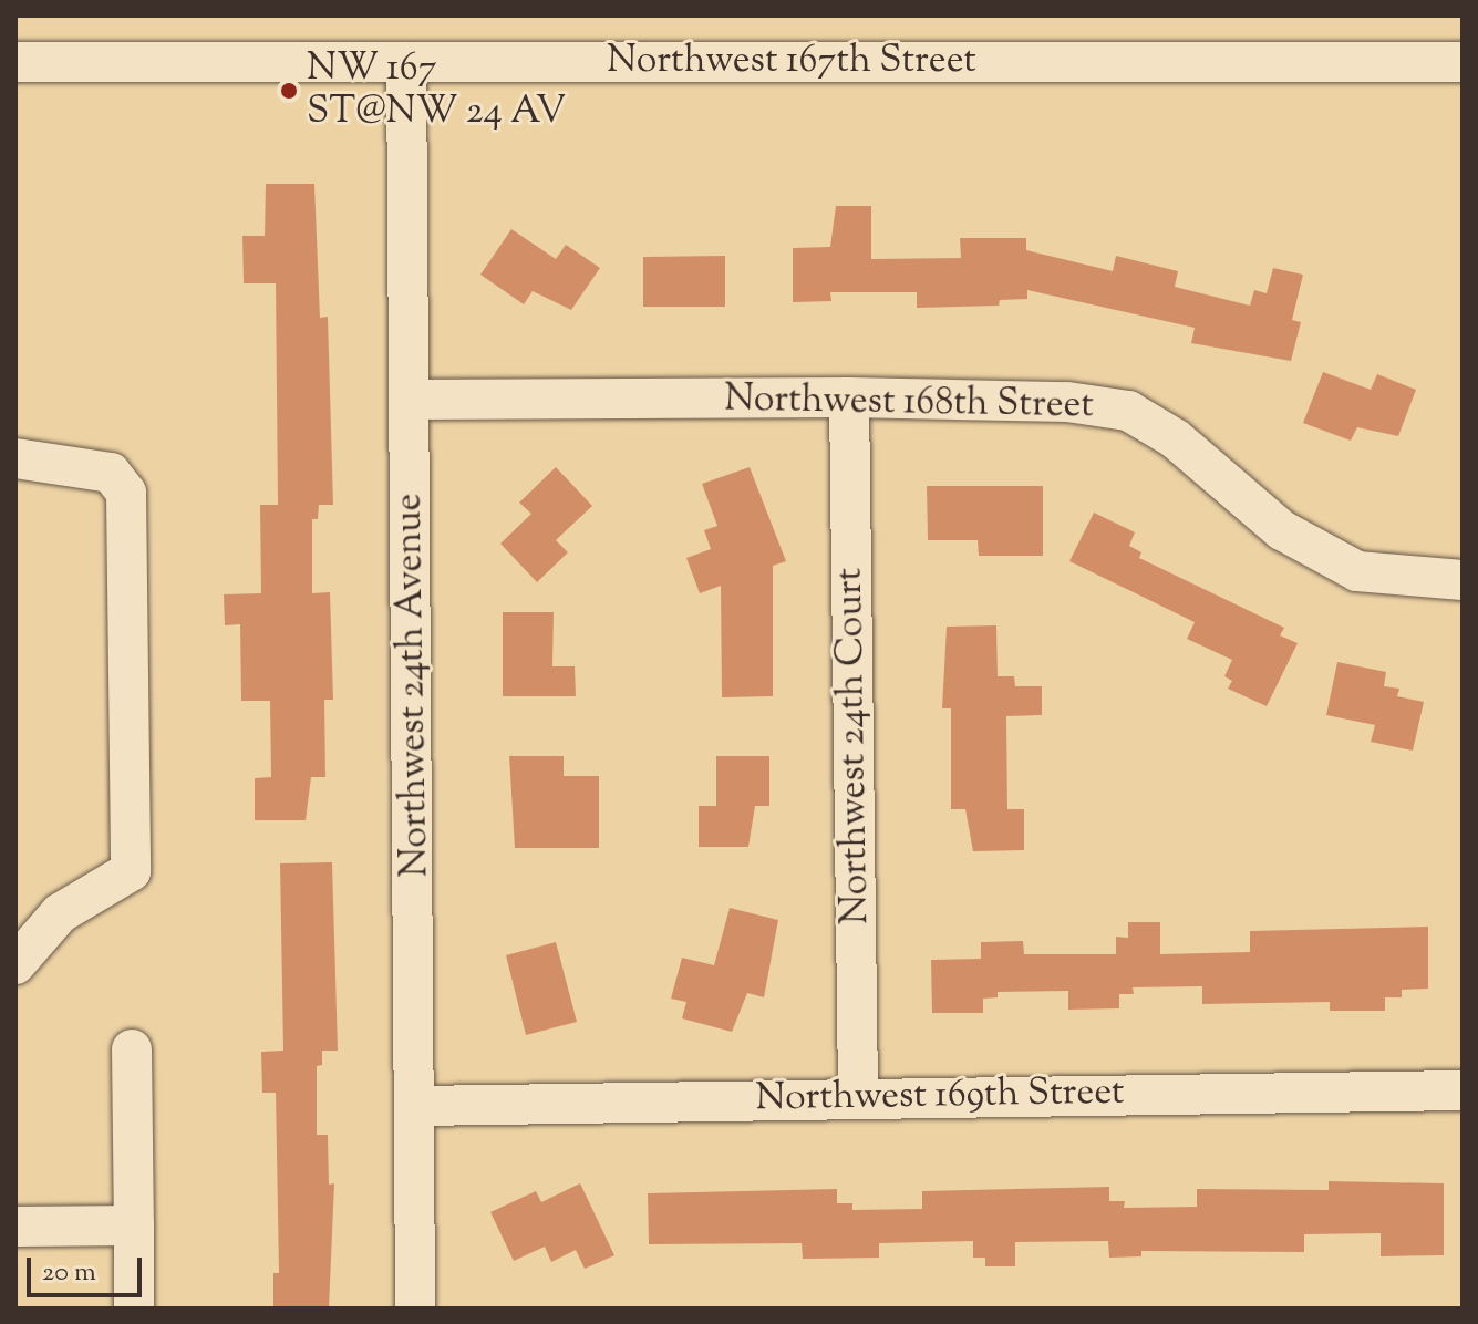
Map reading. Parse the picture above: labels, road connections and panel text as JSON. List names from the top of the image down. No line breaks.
{"streets":{"street":["Northwest 167th Street","Northwest 168th Street","Northwest 24th Avenue","Northwest 24th Court","Northwest 169th Street"]},"crossings":[["Northwest 167th Street","Northwest 24th Avenue"],["Northwest 168th Street","Northwest 24th Avenue"],["Northwest 168th Street","Northwest 24th Court"],["Northwest 24th Avenue","Northwest 169th Street"],["Northwest 24th Court","Northwest 169th Street"]],"places":["NW 167 ST@NW 24 AV"],"scale_bar":"20 m"}
